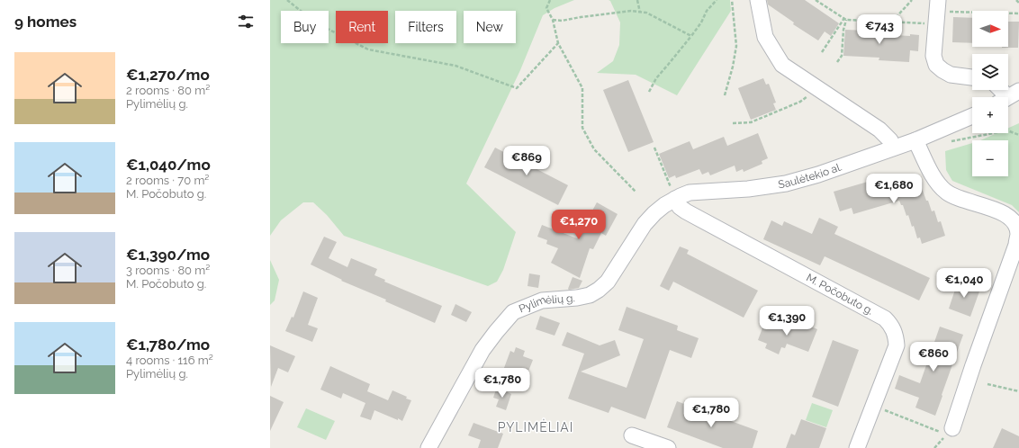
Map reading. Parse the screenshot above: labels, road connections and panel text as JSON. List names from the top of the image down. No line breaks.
{"streets":{"street":["Saulėtekio al.","M. Počobuto g.","Pylimėlių g."]},"crossings":[["Saulėtekio al.","M. Počobuto g."],["Saulėtekio al.","Pylimėlių g."],["M. Počobuto g.","Pylimėlių g."]],"districts":["PYLIMĖLIAI"],"north":"right","page":{"heading":"9 homes","map_buttons":["+","−"],"chip":["Buy","Rent","Filters","New"],"price":["€743","€869","€1,680","€1,270","€1,040","€1,390","€860","€1,780","€1,780"],"list":[{"name":"€1,270/mo","note":"2 rooms · 80 m² · Pylimėlių g."},{"name":"€1,040/mo","note":"2 rooms · 70 m² · M. Počobuto g."},{"name":"€1,390/mo","note":"3 rooms · 80 m² · M. Počobuto g."},{"name":"€1,780/mo","note":"4 rooms · 116 m² · Pylimėlių g."}]}}
